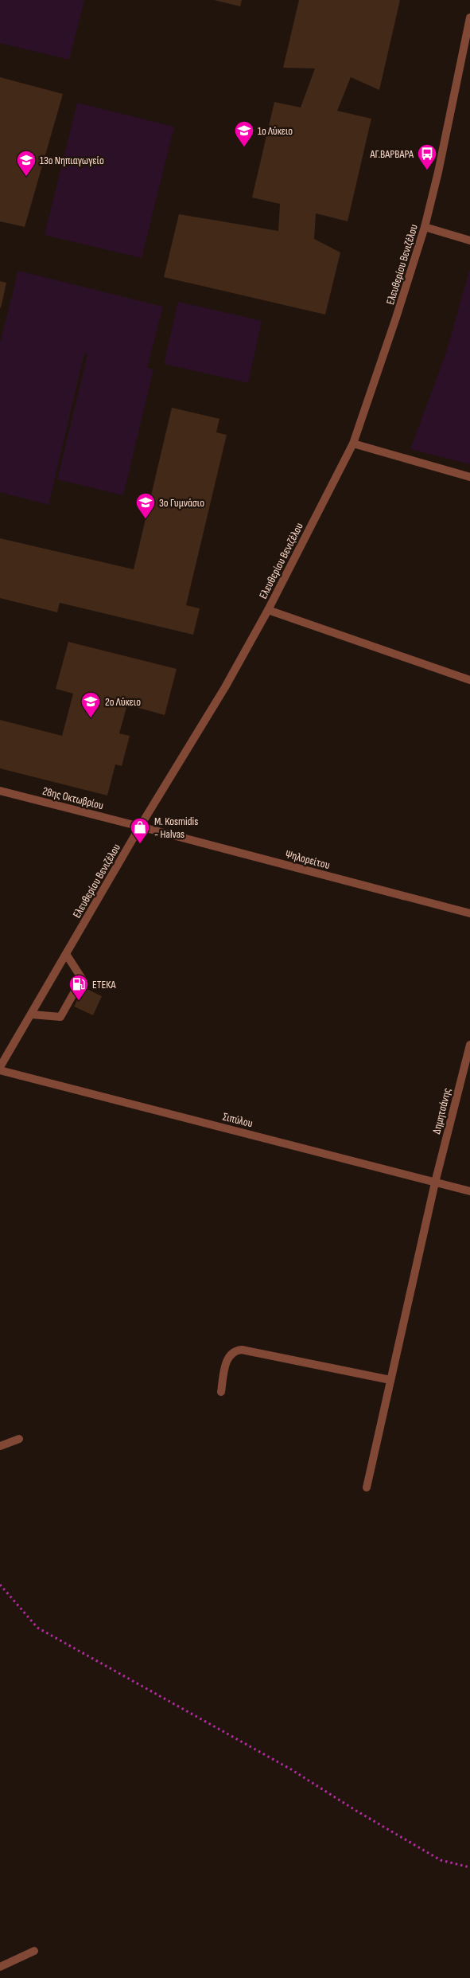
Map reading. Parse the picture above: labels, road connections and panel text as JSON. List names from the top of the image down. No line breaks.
{"streets":{"street":["Ελευθερίου Βενιζέλου","28ης Οκτωβρίου","Ψηλορείτου","Δημητσάνης","Σιπύλου"]},"crossings":[["Ελευθερίου Βενιζέλου","28ης Οκτωβρίου"],["Ελευθερίου Βενιζέλου","Ψηλορείτου"],["Ελευθερίου Βενιζέλου","Σιπύλου"],["28ης Οκτωβρίου","Ψηλορείτου"],["Δημητσάνης","Σιπύλου"]],"places":{"school or university":["1ο Λύκειο","13ο Νηπιαγωγείο","3ο Γυμνάσιο","2ο Λύκειο"],"bus stop":["ΑΓ.ΒΑΡΒΑΡΑ"],"shop":["M. Kosmidis - Halvas"],"fuel station":["ΕΤΕΚΑ"]}}
